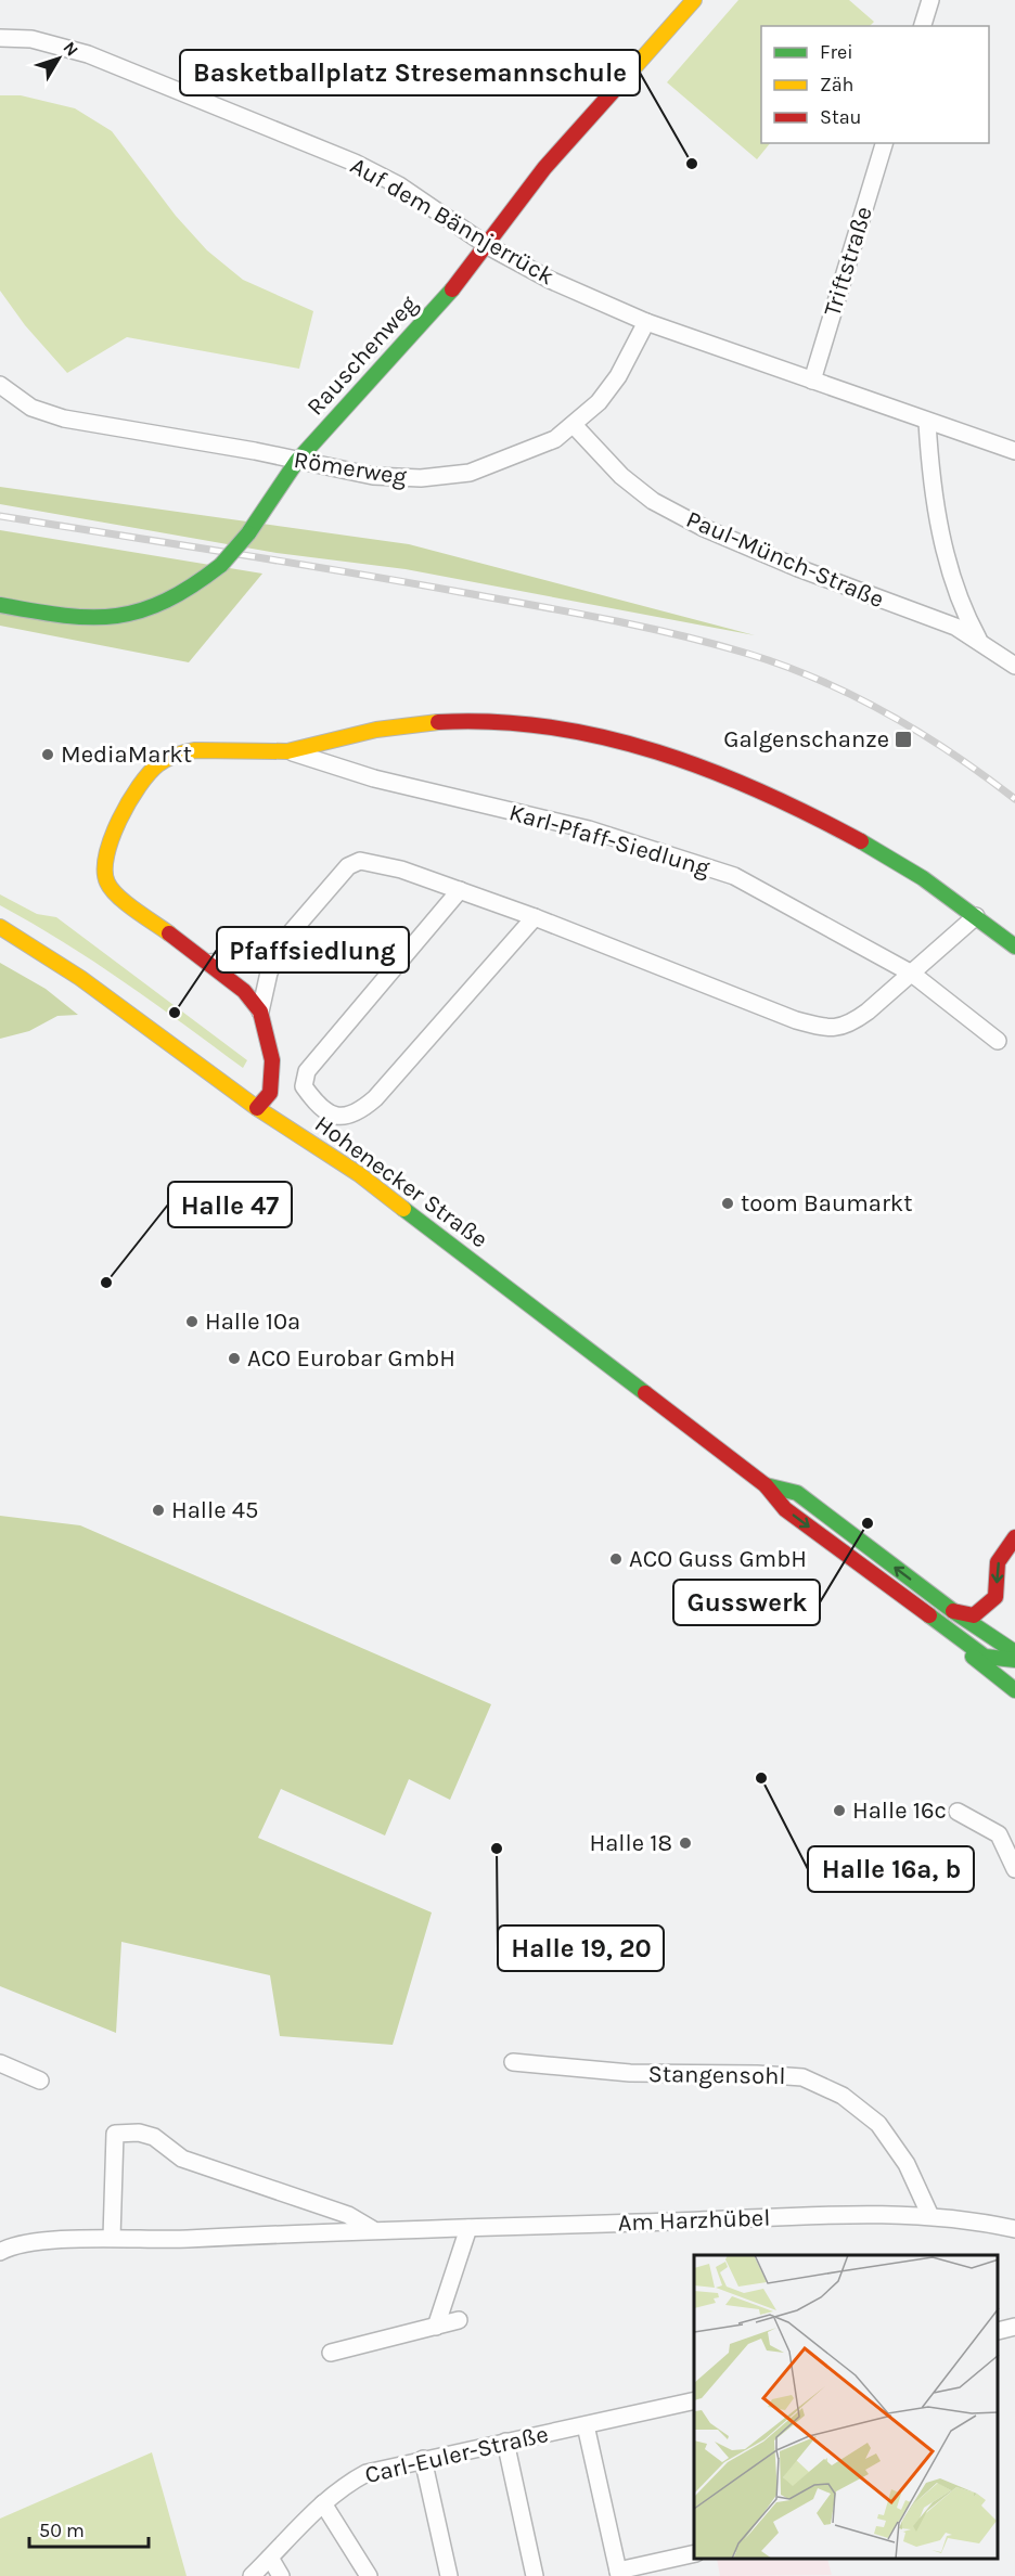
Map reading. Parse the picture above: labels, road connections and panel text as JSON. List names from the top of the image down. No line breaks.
{"streets":{"street":["Auf dem Bännjerrück","Triftstraße","Rauschenweg","Römerweg","Paul-Münch-Straße","Karl-Pfaff-Siedlung","Hohenecker Straße","Stangensohl","Am Harzhübel","Carl-Euler-Straße"]},"crossings":[["Auf dem Bännjerrück","Triftstraße"],["Auf dem Bännjerrück","Rauschenweg"],["Auf dem Bännjerrück","Römerweg"],["Rauschenweg","Römerweg"],["Römerweg","Paul-Münch-Straße"],["Karl-Pfaff-Siedlung","Hohenecker Straße"],["Stangensohl","Am Harzhübel"]],"places":{"other":["Basketballplatz Stresemannschule","MediaMarkt","Pfaffsiedlung","toom Baumarkt","Halle 47","Halle 10a","ACO Eurobar GmbH","Halle 45","Gusswerk","ACO Guss GmbH","Halle 16a, b","Halle 16c","Halle 18","Halle 19, 20"],"transit":["Galgenschanze"]},"legend":["Frei","Zäh","Stau"],"scale_bar":"50 m","north":"top right"}
